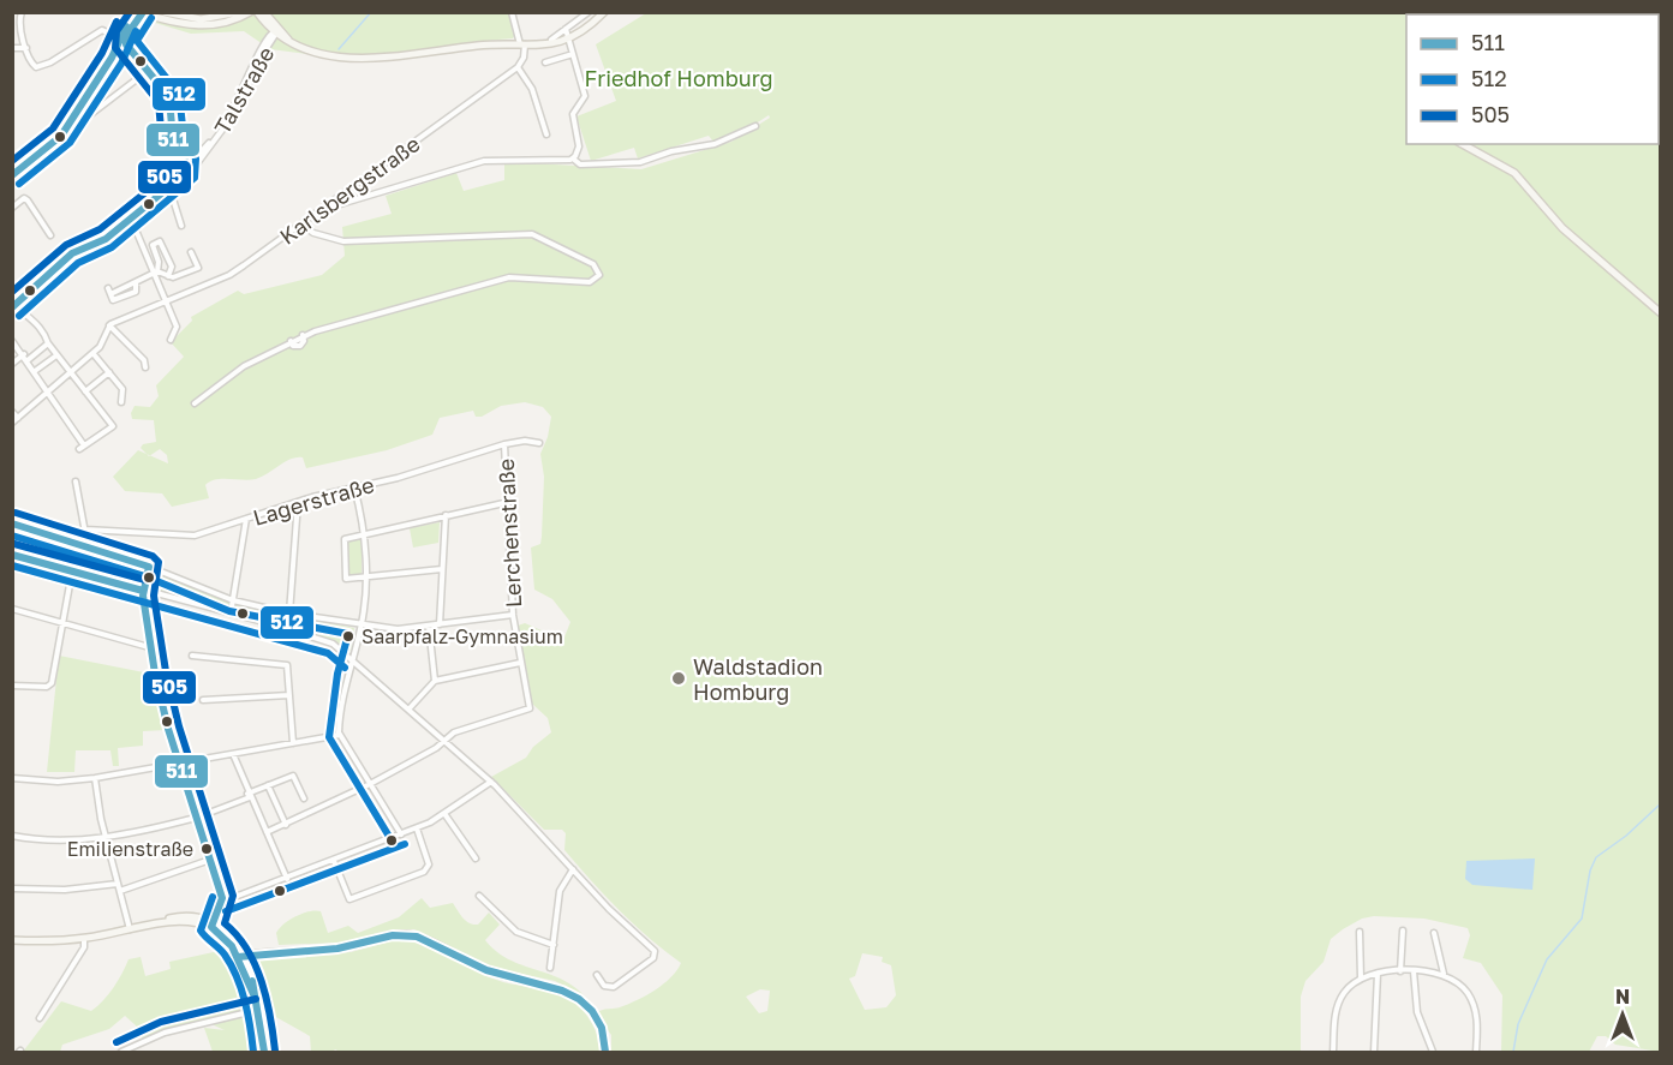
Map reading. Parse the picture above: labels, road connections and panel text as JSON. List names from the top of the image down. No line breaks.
{"streets":{"street":["Talstraße","Karlsbergstraße","Lagerstraße","Lerchenstraße"]},"crossings":[["Lagerstraße","Lerchenstraße"]],"parks":["Friedhof Homburg"],"places":["Saarpfalz-Gymnasium","Waldstadion Homburg","Emilienstraße"],"lines":["transit line 511","transit line 505","transit line 512"],"legend":["511","512","505"],"north":"top"}
